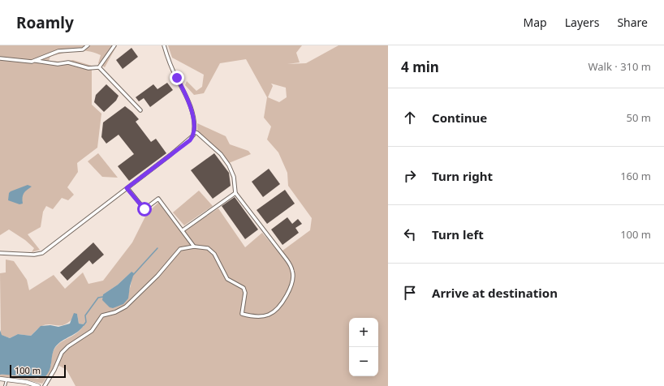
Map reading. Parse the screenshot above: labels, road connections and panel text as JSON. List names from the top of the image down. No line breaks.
{"scale_bar":"100 m","page":{"header":"Roamly","nav":["Map","Layers","Share"],"heading":["4 min","Walk · 310 m"],"list":[["Continue","50 m"],["Turn right","160 m"],["Turn left","100 m"],"Arrive at destination"],"map_buttons":["+","−"],"scale":"100 m"}}
